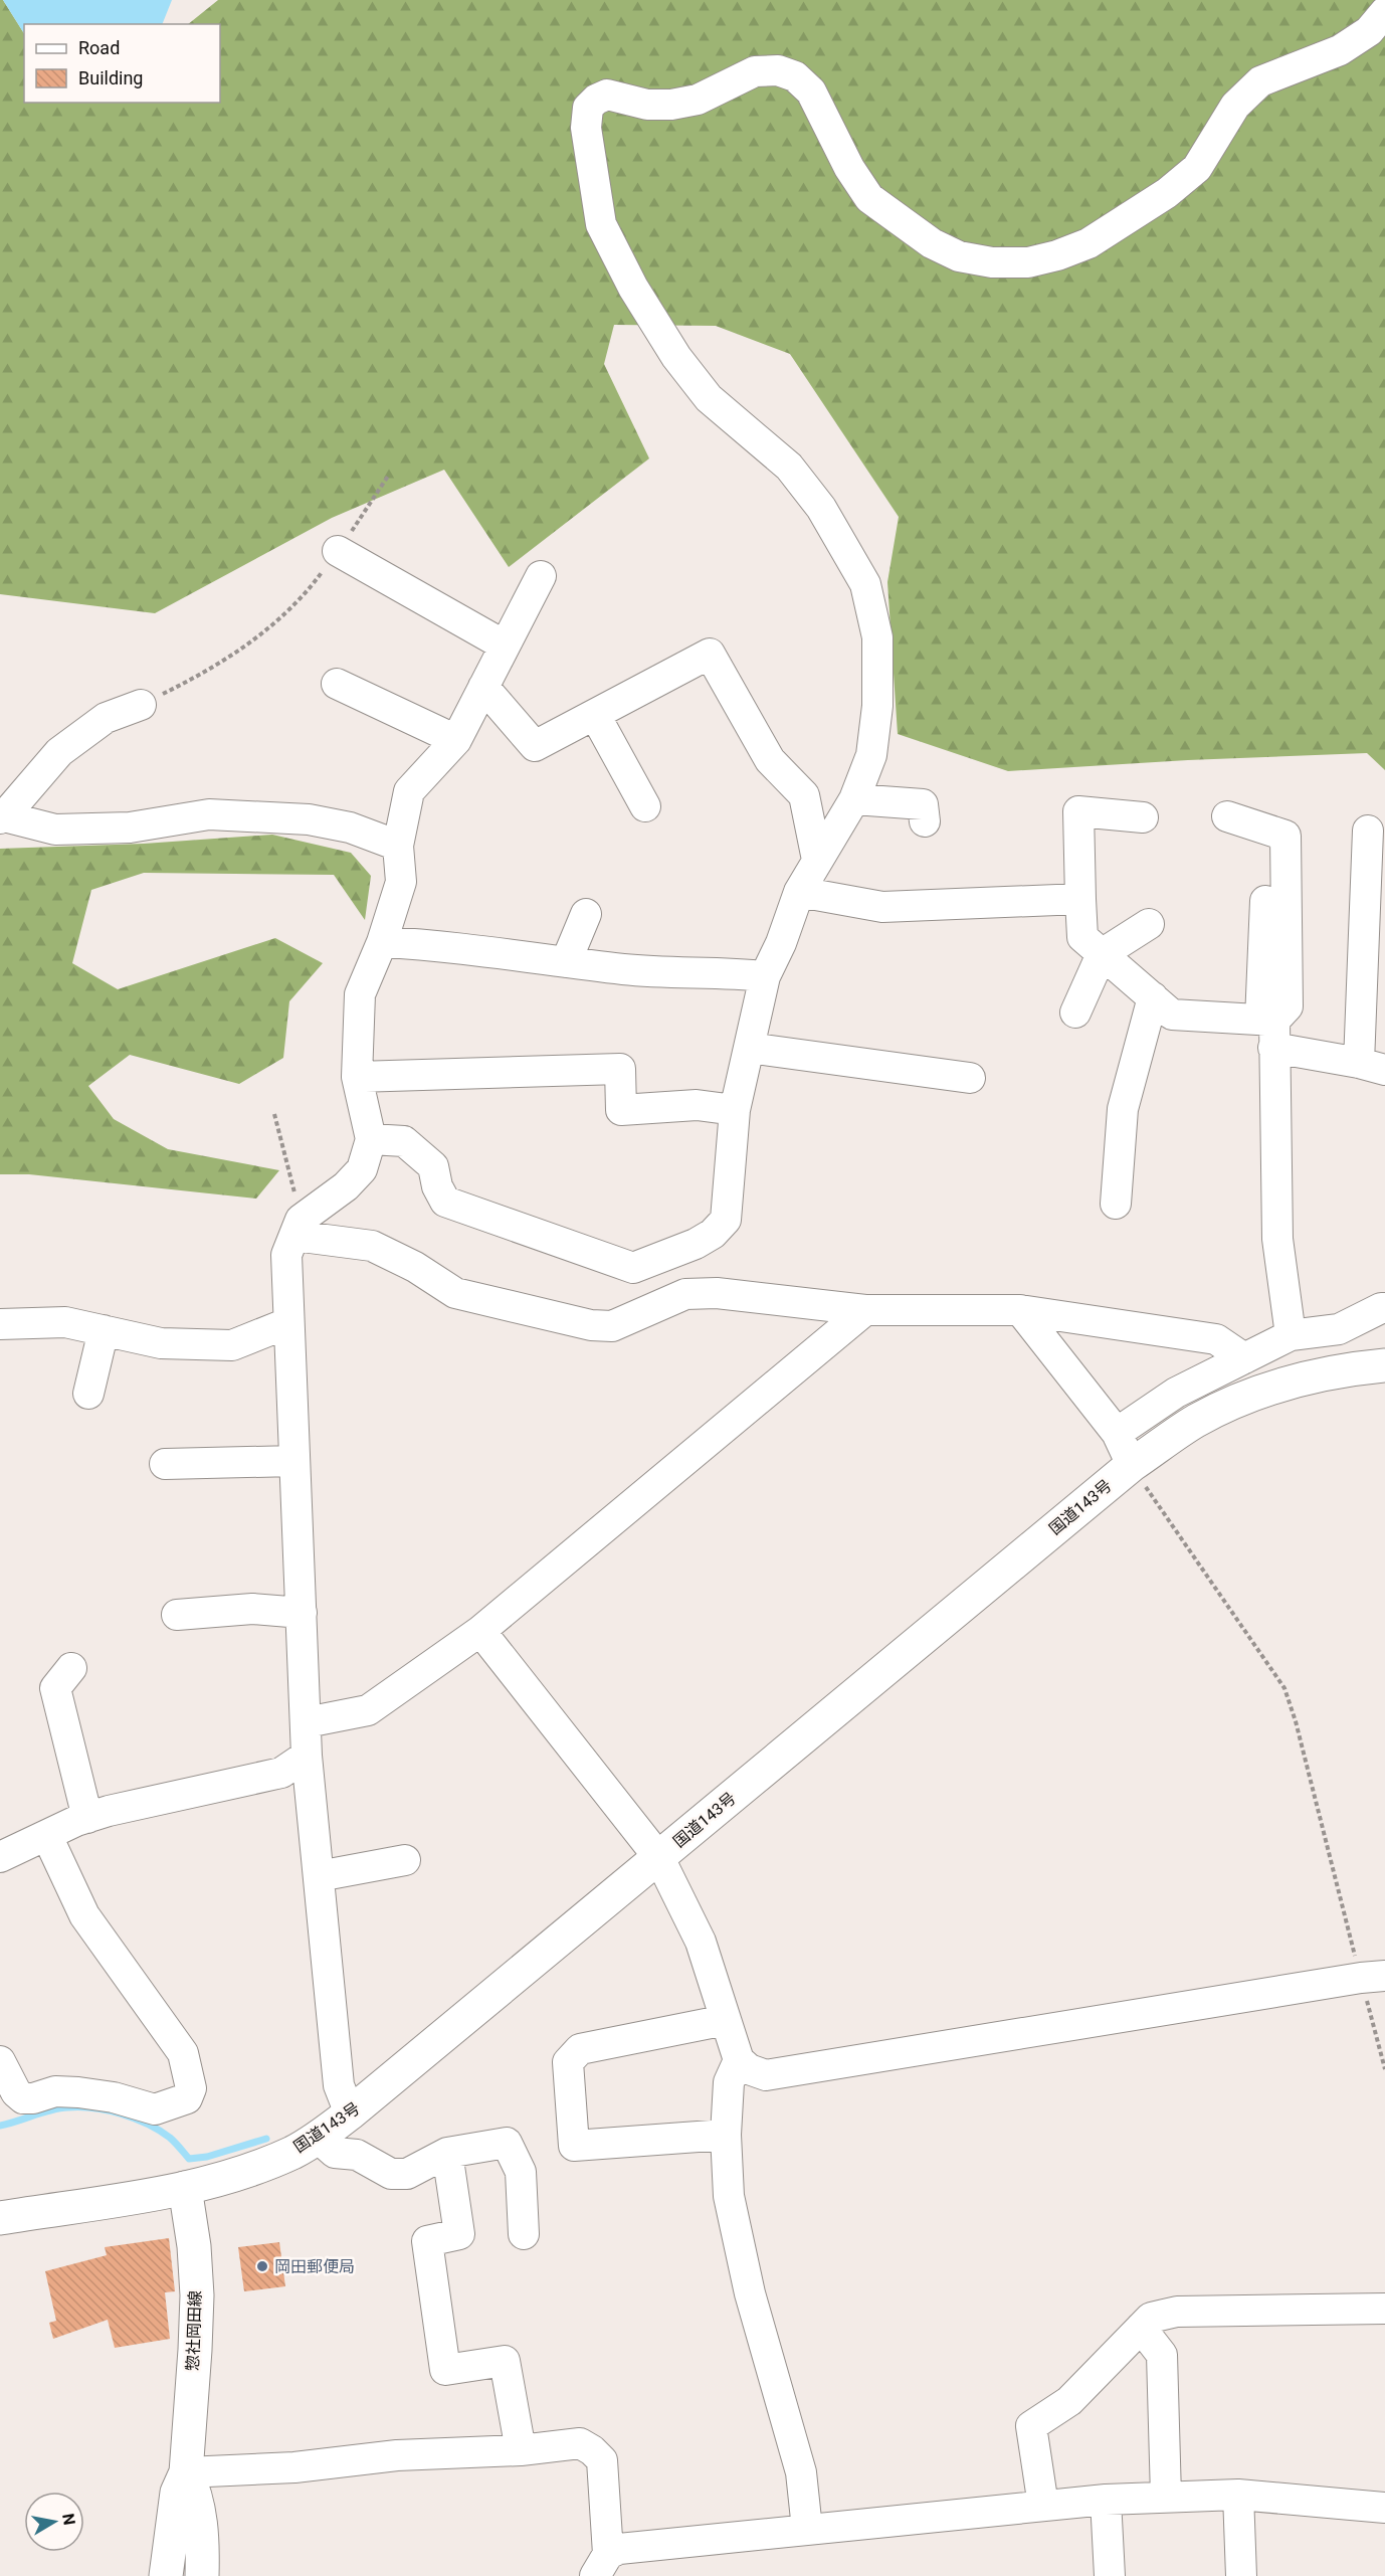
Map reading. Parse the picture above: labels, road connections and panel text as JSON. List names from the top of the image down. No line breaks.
{"streets":{"main road":["国道143号","惣社岡田線"]},"crossings":[["国道143号","惣社岡田線"]],"places":["岡田郵便局"],"legend":["Road","Building"],"north":"right"}
